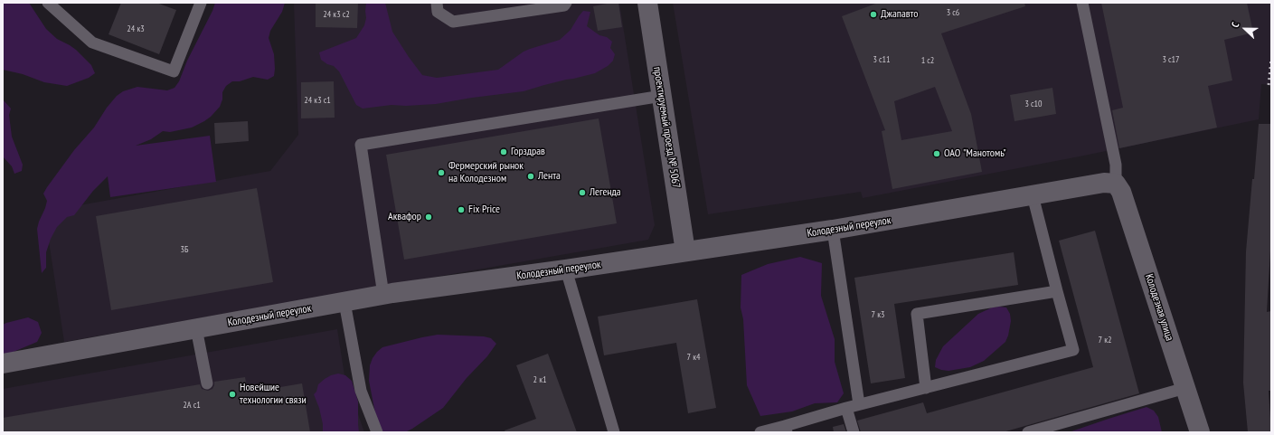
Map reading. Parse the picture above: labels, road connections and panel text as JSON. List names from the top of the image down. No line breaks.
{"streets":{"street":["проектируемый проезд № 5067","Колодезный переулок","Колодезная улица"]},"crossings":[["проектируемый проезд № 5067","Колодезный переулок"],["Колодезный переулок","Колодезная улица"]],"places":["Джапавто","Горздрав","ОАО \"Манотомь\"","Фермерский рынок на Колодезном","Лента","Легенда","Fix Price","Аквафор","Новейшие технологии связи"],"house_numbers":["3 с6","24 к3 с2","24 к3","3 с11","3 с17","1 с2","24 к3 с1","3 с10","3Б","7 к3","7 к2","7 к4","2 к1","2А с1"],"north":"left"}
